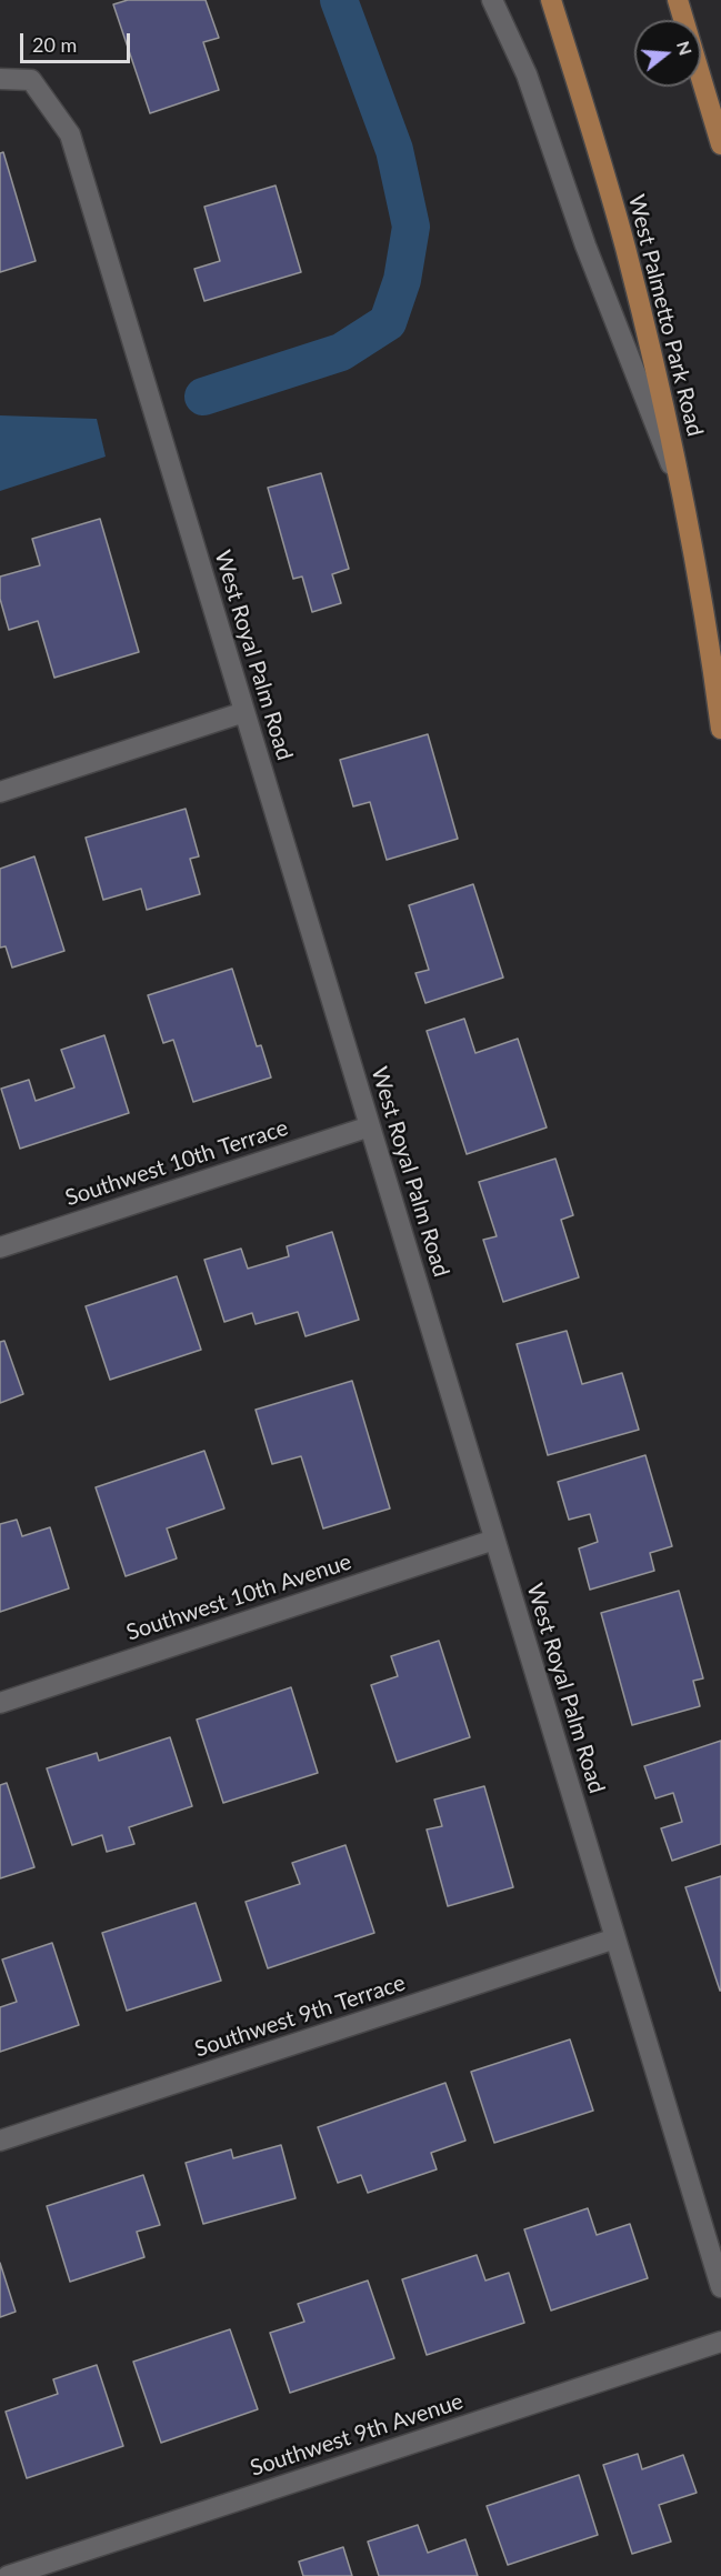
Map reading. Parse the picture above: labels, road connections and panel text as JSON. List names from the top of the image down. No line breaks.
{"streets":{"main road":["West Palmetto Park Road"],"street":["West Royal Palm Road","Southwest 10th Terrace","Southwest 10th Avenue","Southwest 9th Terrace","Southwest 9th Avenue"]},"crossings":[["West Royal Palm Road","Southwest 10th Terrace"],["West Royal Palm Road","Southwest 10th Avenue"],["West Royal Palm Road","Southwest 9th Terrace"]],"scale_bar":"20 m","north":"right"}
